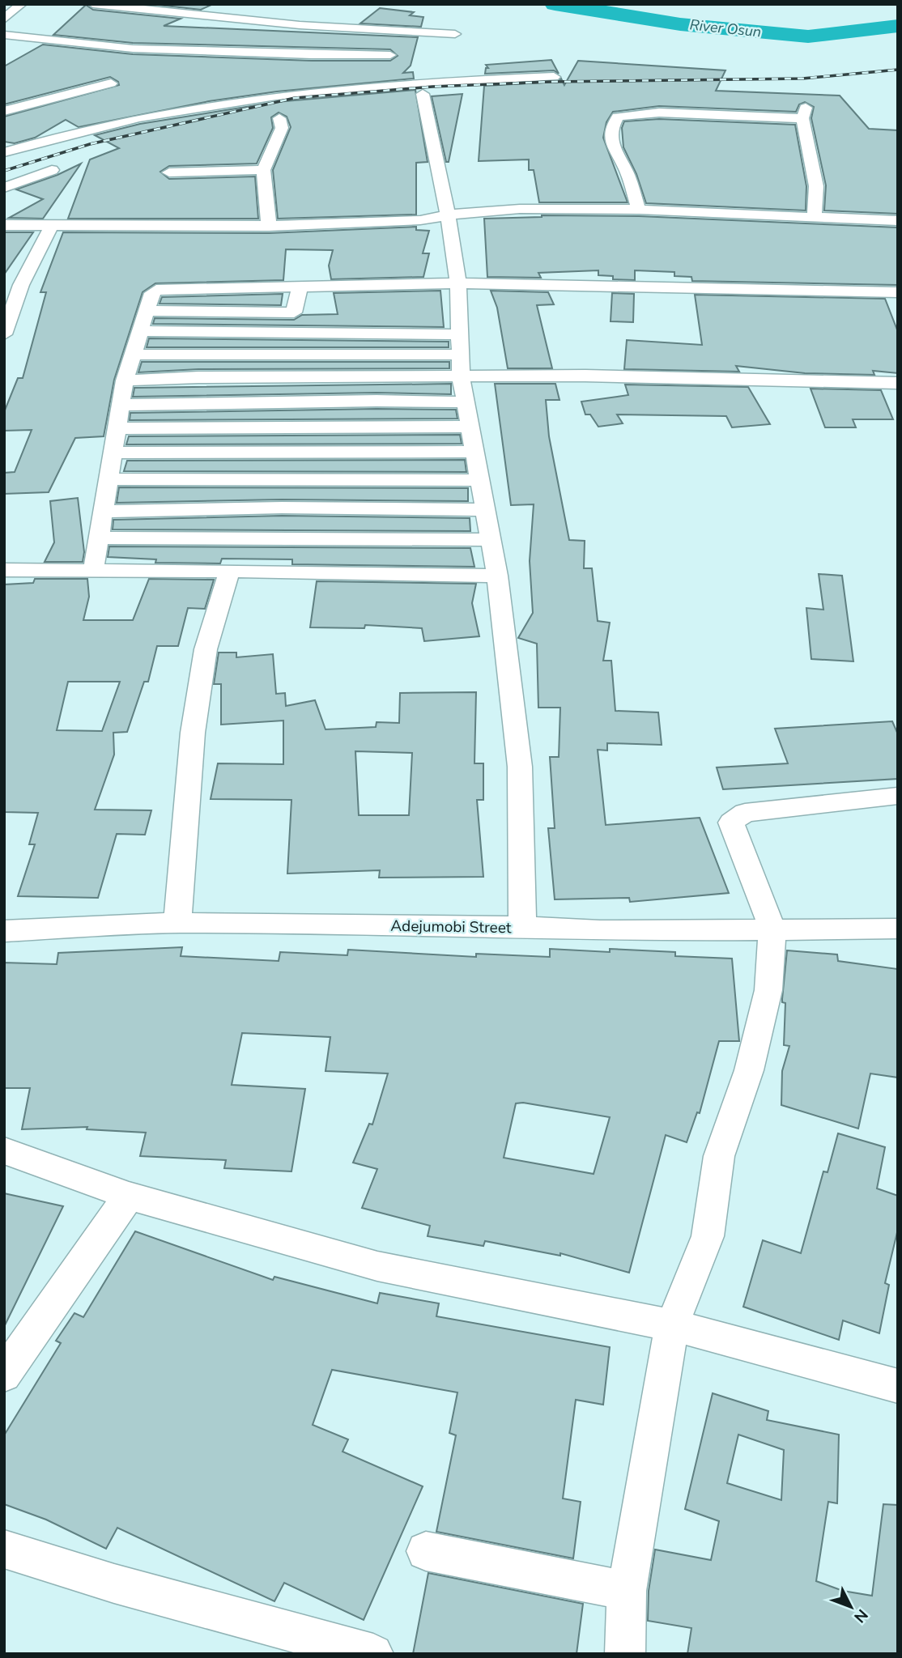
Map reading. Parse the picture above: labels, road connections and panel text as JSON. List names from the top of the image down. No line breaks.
{"streets":{"street":["Adejumobi Street"]},"water":["River Osun"],"north":"bottom right"}
